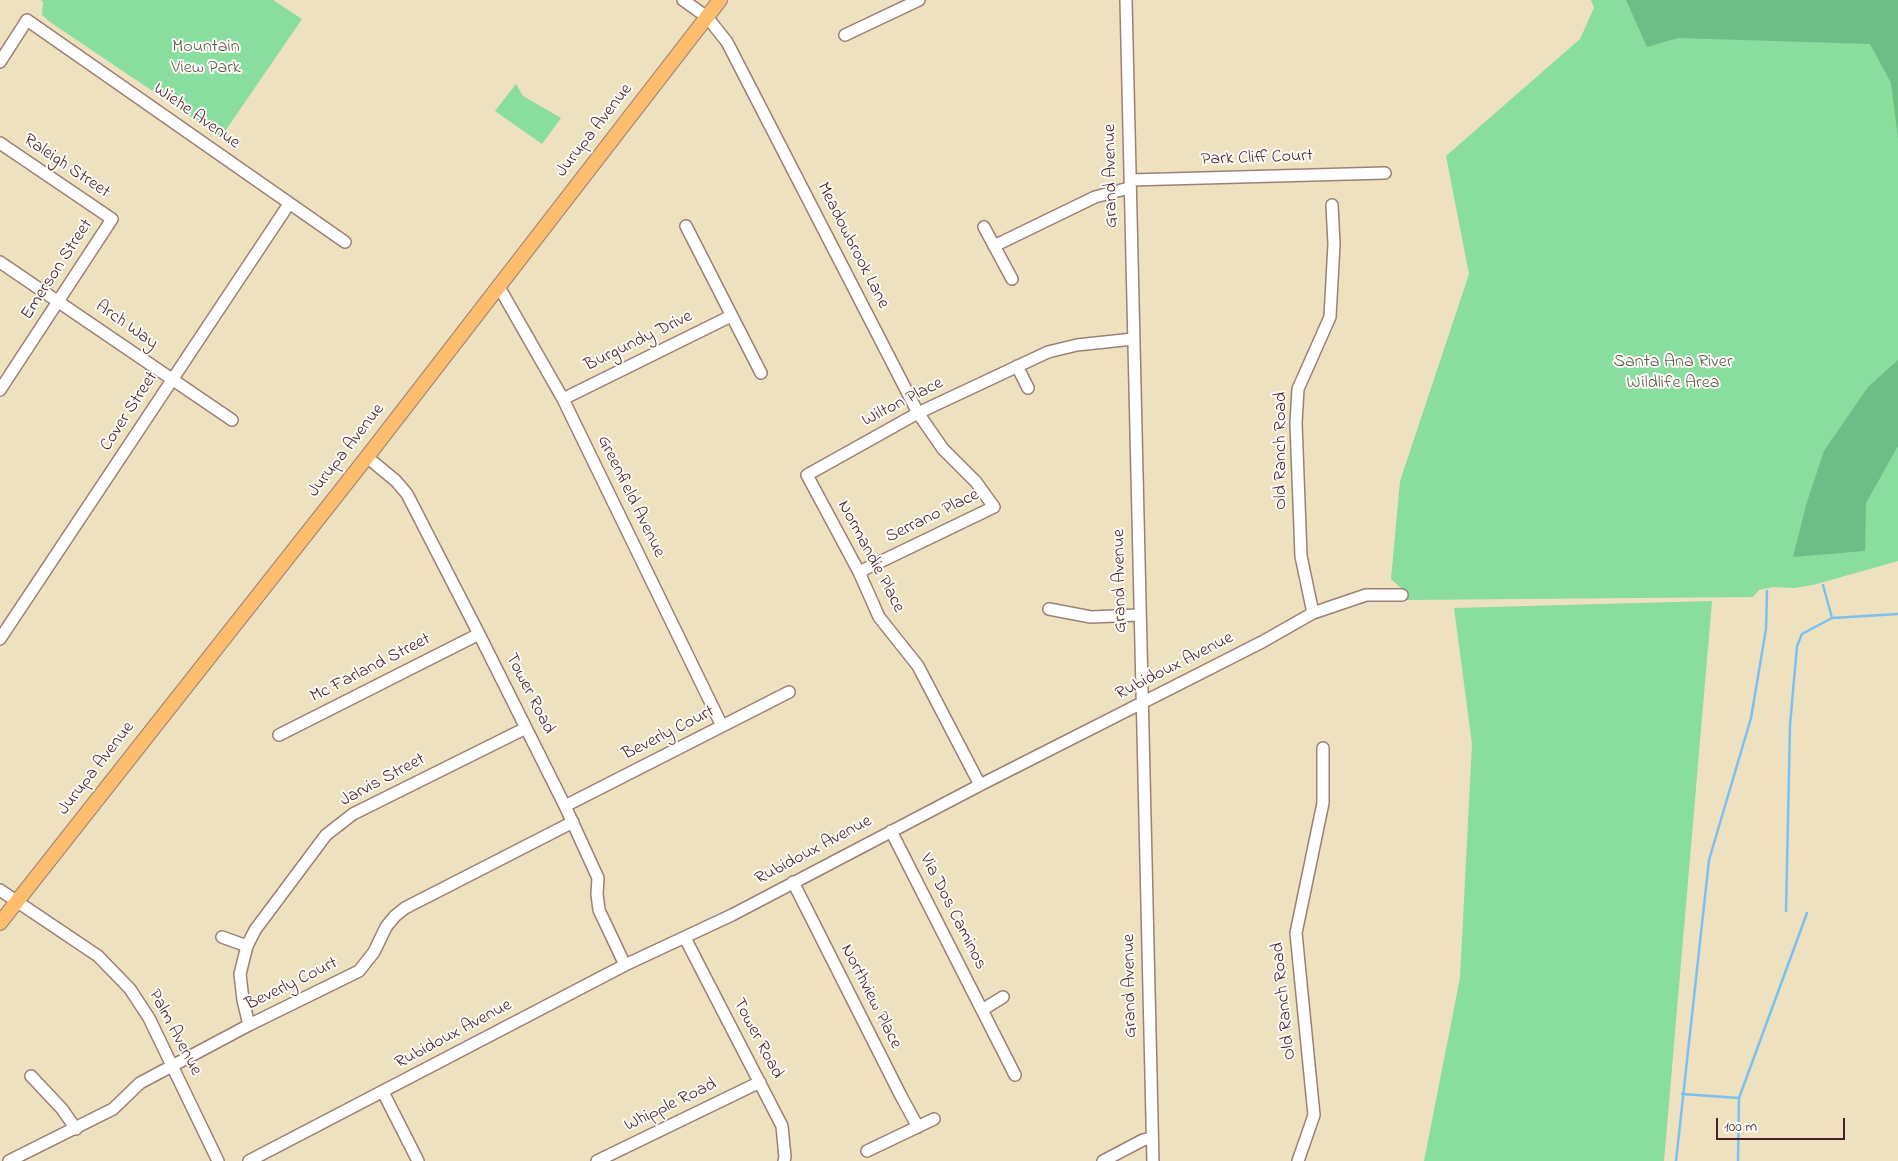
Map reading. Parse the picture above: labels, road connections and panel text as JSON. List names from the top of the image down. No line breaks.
{"streets":{"main road":["Jurupa Avenue"],"street":["Wiehe Avenue","Park Cliff Court","Raleigh Street","Grand Avenue","Meadowbrook Lane","Emerson Street","Arch Way","Burgundy Drive","Wilton Place","Cover Street","Old Ranch Road","Greenfield Avenue","Serrano Place","Normandie Place","Rubidoux Avenue","Mc Farland Street","Tower Road","Beverly Court","Jarvis Street","Via Dos Caminos","Northview Place","Palm Avenue","Whipple Road"]},"crossings":[["Wiehe Avenue","Cover Street"],["Jurupa Avenue","Meadowbrook Lane"],["Jurupa Avenue","Greenfield Avenue"],["Jurupa Avenue","Tower Road"],["Jurupa Avenue","Palm Avenue"],["Park Cliff Court","Grand Avenue"],["Raleigh Street","Emerson Street"],["Grand Avenue","Wilton Place"],["Grand Avenue","Rubidoux Avenue"],["Meadowbrook Lane","Wilton Place"],["Meadowbrook Lane","Serrano Place"],["Emerson Street","Arch Way"],["Arch Way","Cover Street"],["Burgundy Drive","Greenfield Avenue"],["Wilton Place","Normandie Place"],["Old Ranch Road","Rubidoux Avenue"],["Greenfield Avenue","Beverly Court"],["Serrano Place","Normandie Place"],["Normandie Place","Rubidoux Avenue"],["Rubidoux Avenue","Tower Road"],["Rubidoux Avenue","Via Dos Caminos"],["Rubidoux Avenue","Northview Place"],["Mc Farland Street","Tower Road"],["Tower Road","Beverly Court"],["Tower Road","Jarvis Street"],["Tower Road","Whipple Road"],["Beverly Court","Jarvis Street"],["Beverly Court","Palm Avenue"]],"parks":["Mountain View Park","Santa Ana River Wildlife Area"],"scale_bar":"100 m"}
